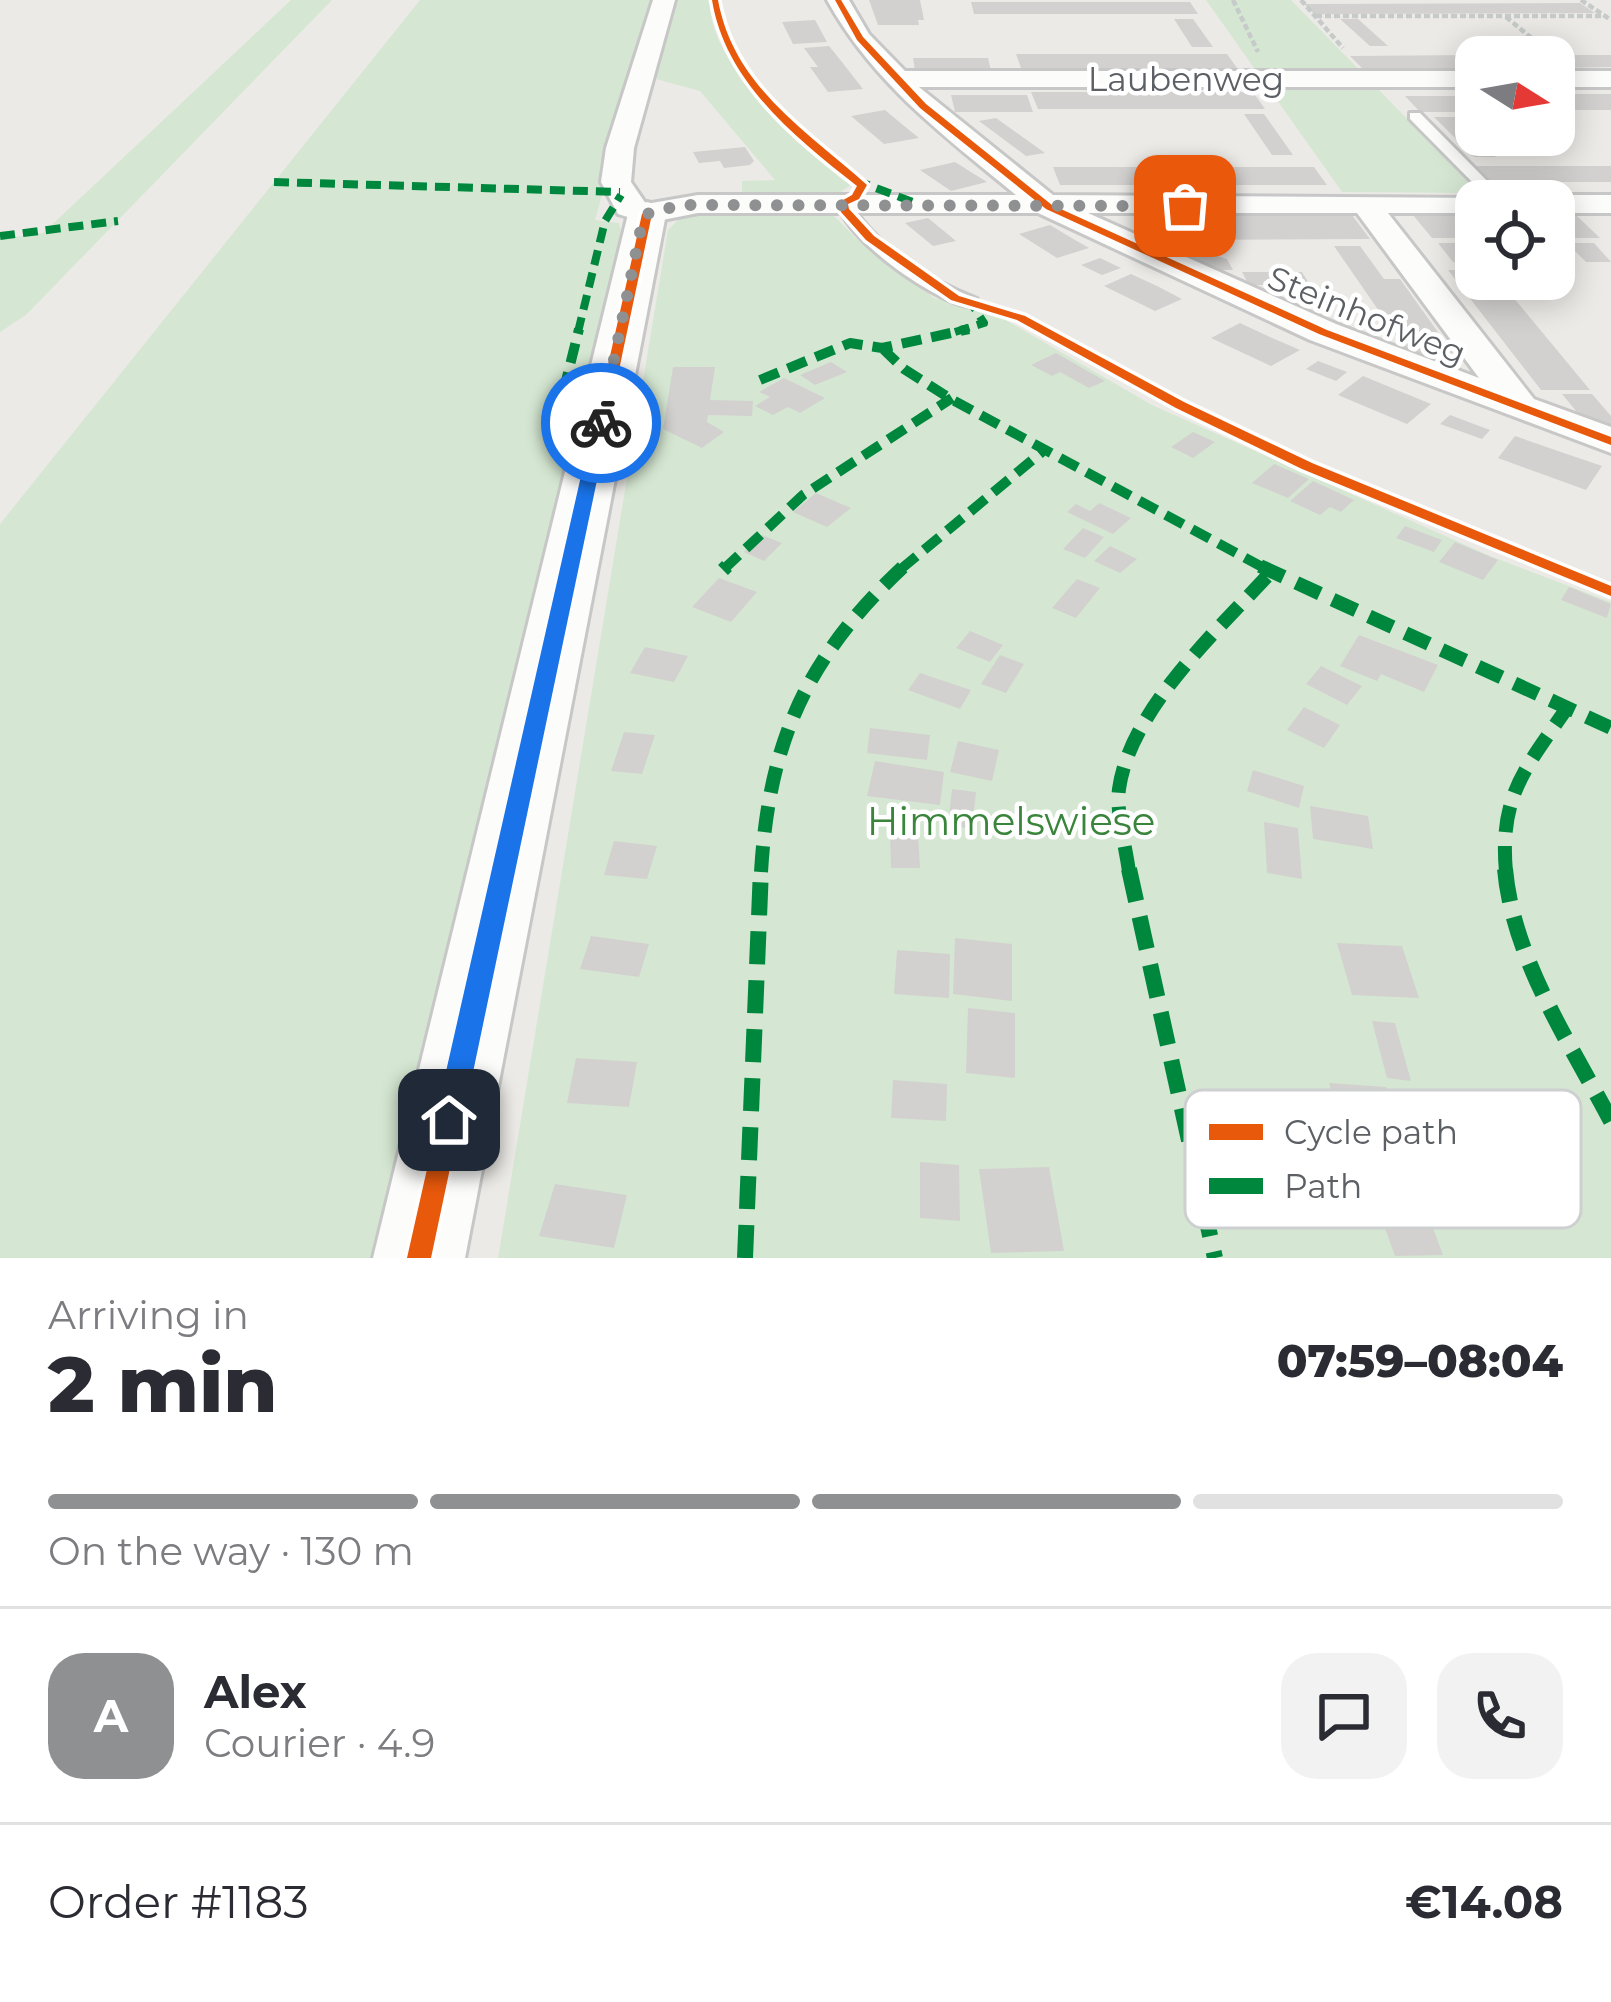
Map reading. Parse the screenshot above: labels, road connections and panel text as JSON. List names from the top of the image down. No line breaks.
{"streets":{"street":["Laubenweg","Steinhofweg"]},"crossings":[["Laubenweg","Steinhofweg"]],"parks":["Himmelswiese"],"legend":["Cycle path","Path"],"north":"right","page":{"heading":["2 min","Arriving in","07:59–08:04"],"panel":["Alex","Courier · 4.9","Order #1183","€14.08"],"bar":"On the way · 130 m","round":"A"}}
